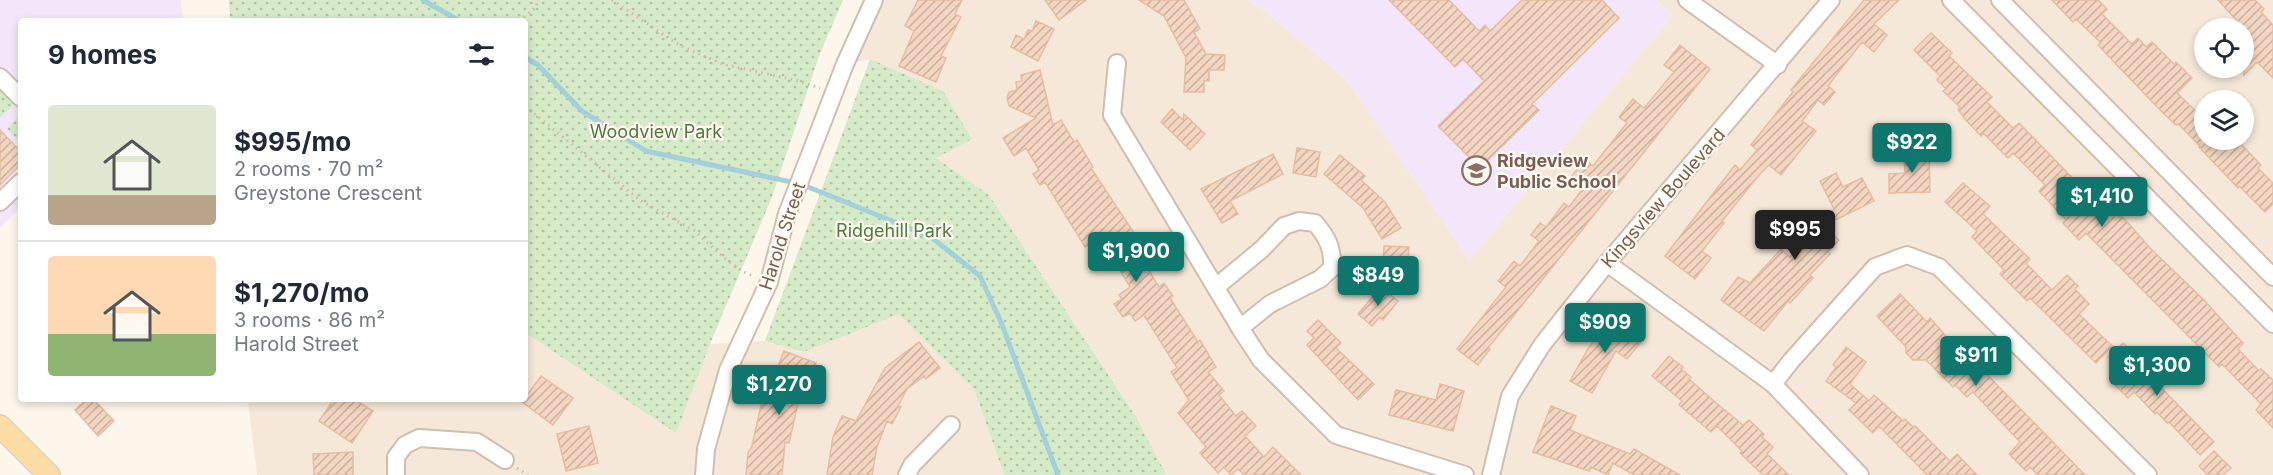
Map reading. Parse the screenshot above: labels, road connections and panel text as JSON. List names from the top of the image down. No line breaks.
{"streets":{"street":["Kingsview Boulevard","Harold Street"]},"parks":["Woodview Park","Ridgehill Park"],"places":{"school or university":["Ridgeview Public School"]},"page":{"heading":"9 homes","list":[{"name":"$995/mo","note":"2 rooms · 70 m² · Greystone Crescent"},{"name":"$1,270/mo","note":"3 rooms · 86 m² · Harold Street"}],"price":["$922","$1,410","$995","$1,900","$849","$909","$911","$1,300","$1,270"]}}
